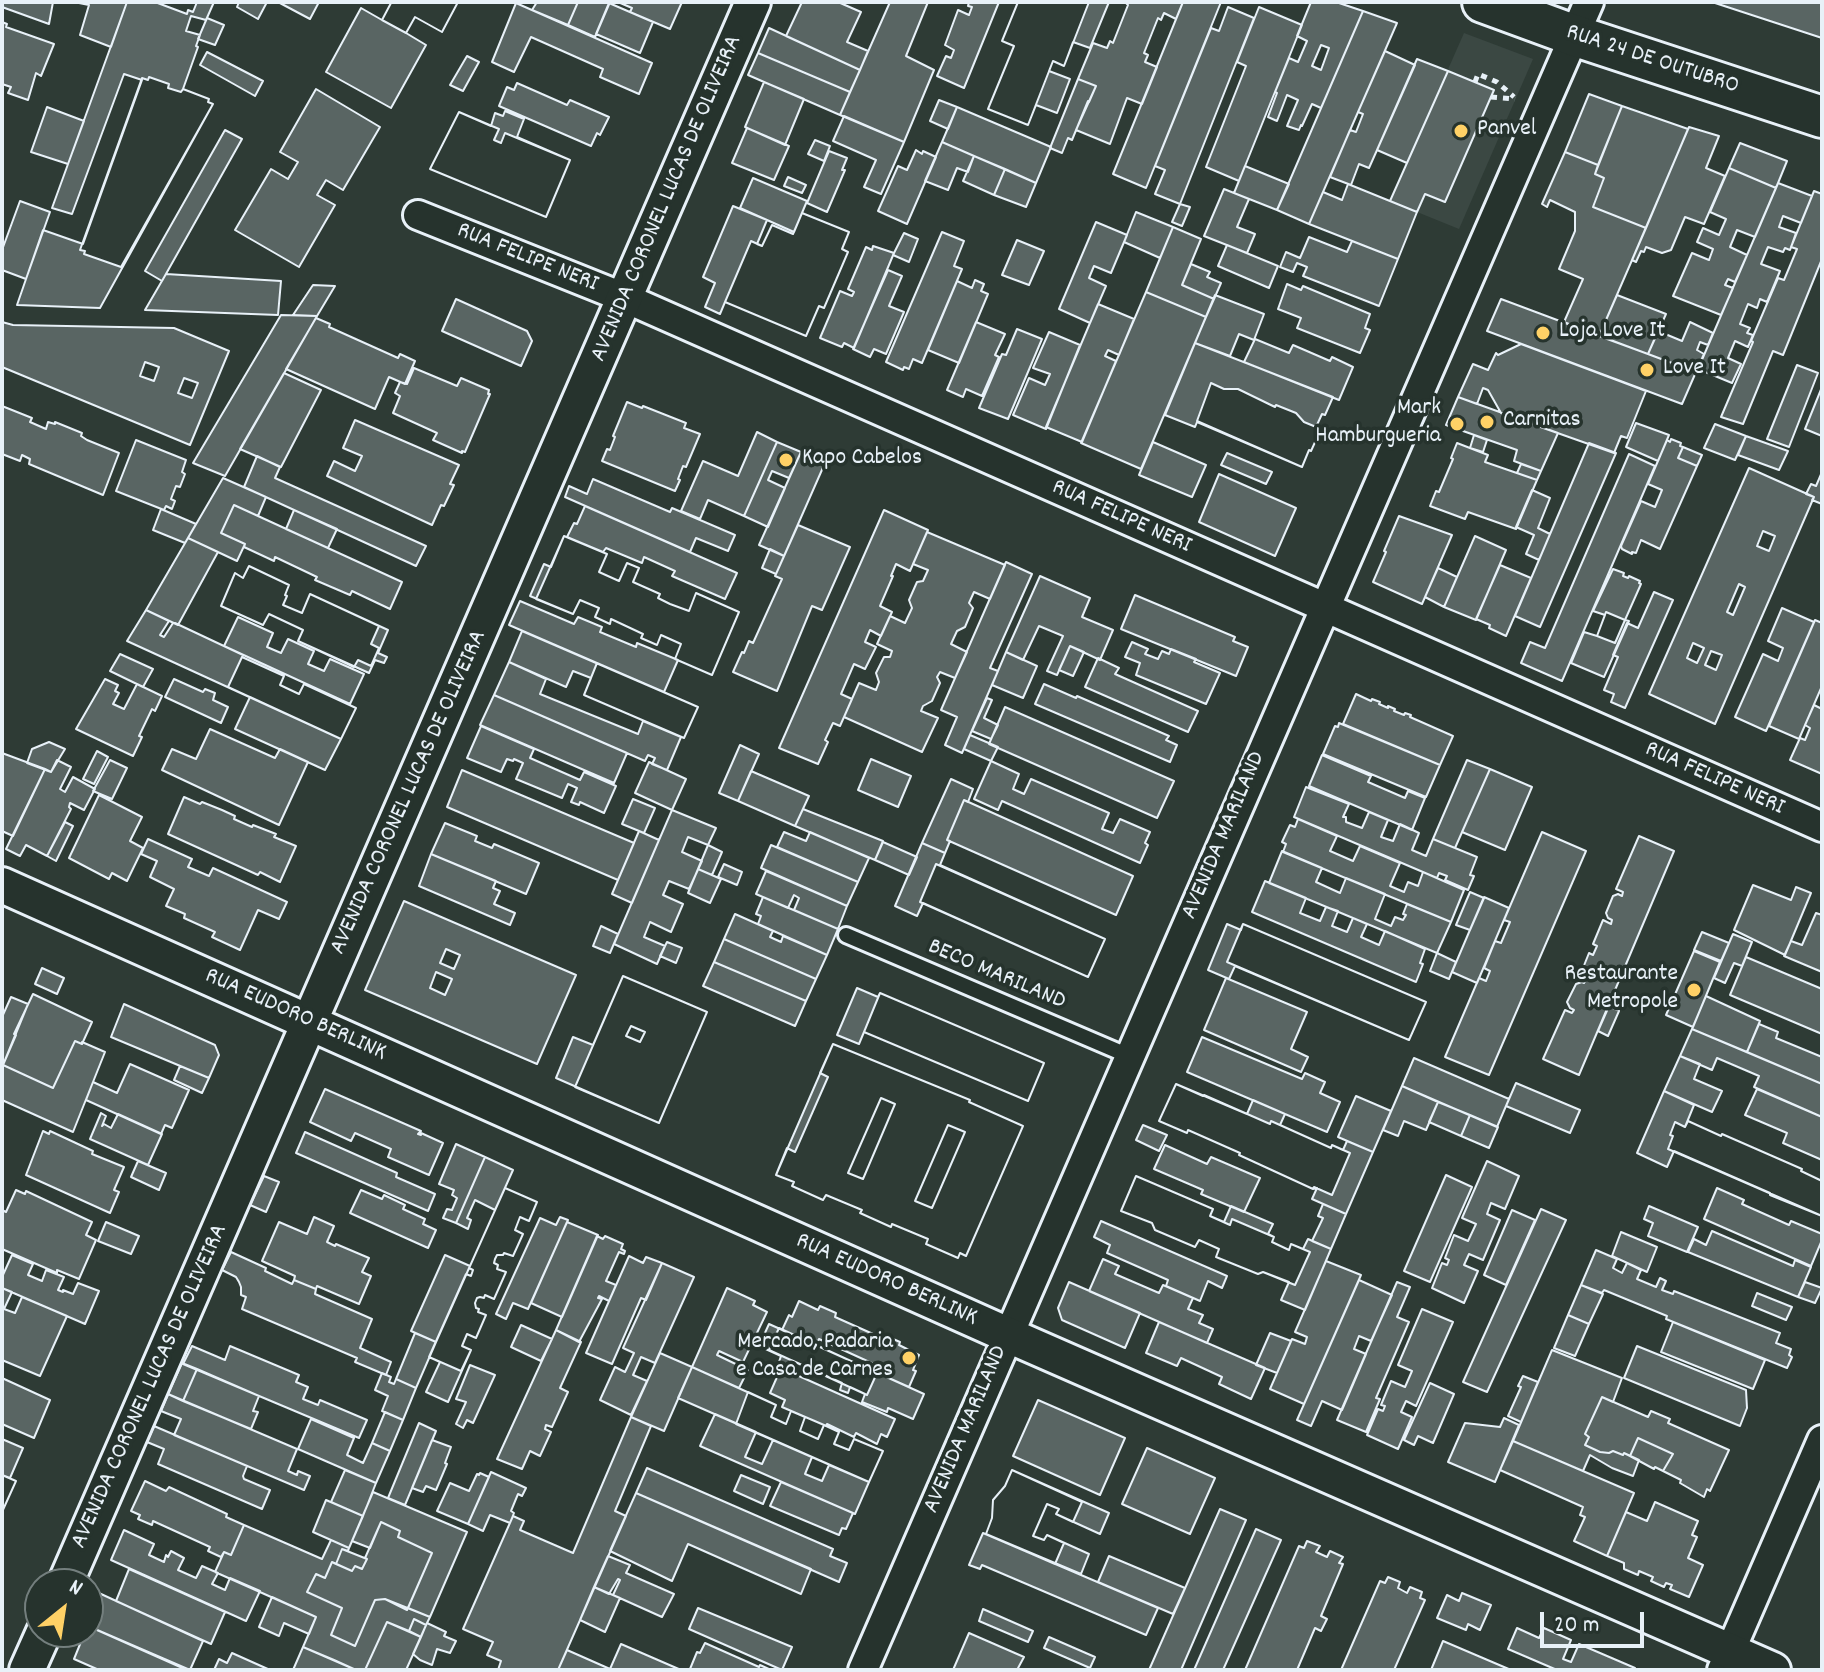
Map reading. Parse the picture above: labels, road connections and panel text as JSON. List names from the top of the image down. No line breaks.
{"streets":{"main road":["RUA 24 DE OUTUBRO"],"street":["AVENIDA CORONEL LUCAS DE OLIVEIRA","RUA FELIPE NERI","AVENIDA MARILAND","RUA EUDORO BERLINK"],"lane":["BECO MARILAND"]},"crossings":[["RUA 24 DE OUTUBRO","AVENIDA MARILAND"],["AVENIDA CORONEL LUCAS DE OLIVEIRA","RUA FELIPE NERI"],["AVENIDA CORONEL LUCAS DE OLIVEIRA","RUA EUDORO BERLINK"],["RUA FELIPE NERI","AVENIDA MARILAND"],["AVENIDA MARILAND","BECO MARILAND"],["AVENIDA MARILAND","RUA EUDORO BERLINK"]],"places":["Panvel","Loja Love It","Love It","Carnitas","Mark Hamburgueria","Kapo Cabelos","Restaurante Metropole","Mercado, Padaria e Casa de Carnes"],"scale_bar":"20 m","north":"top right"}
